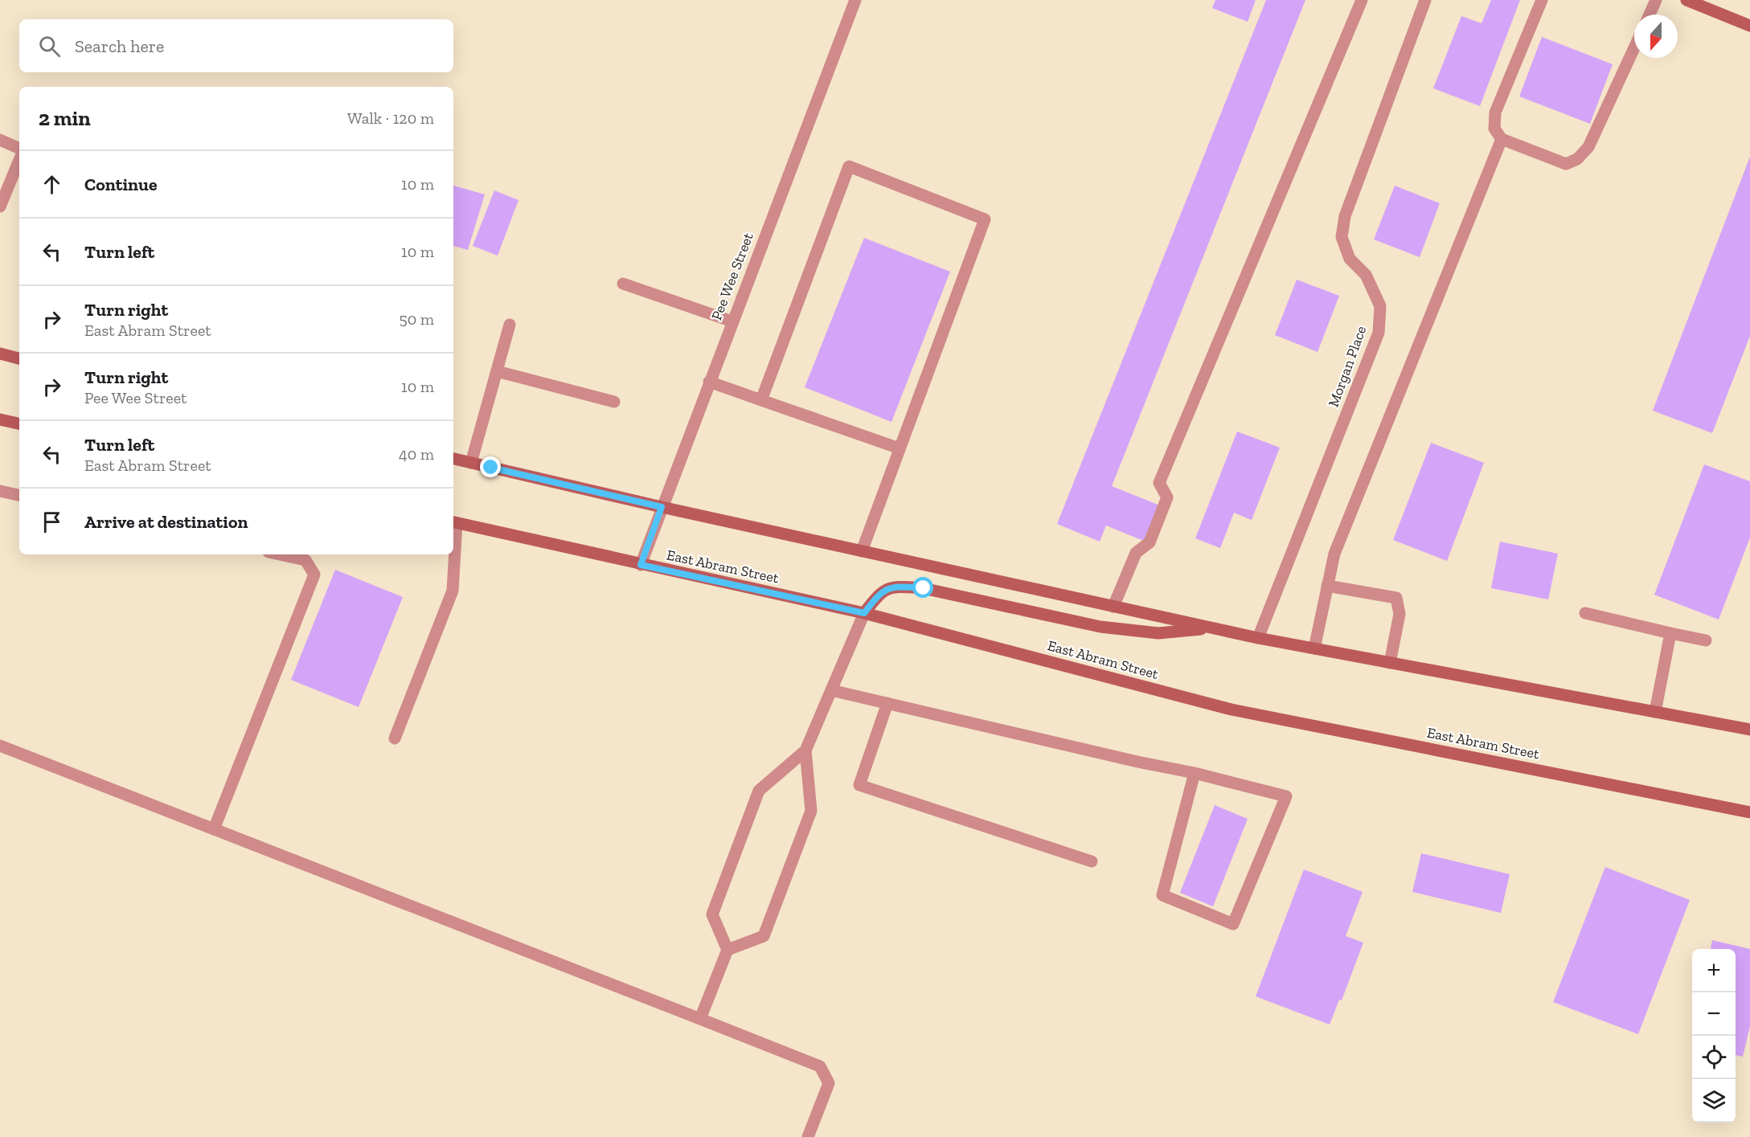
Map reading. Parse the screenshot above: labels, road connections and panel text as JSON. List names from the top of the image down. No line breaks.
{"streets":{"main road":["East Abram Street"],"street":["Pee Wee Street","Morgan Place"]},"crossings":[["Pee Wee Street","East Abram Street"]],"north":"bottom","page":{"search":"Search here","heading":["2 min","Walk · 120 m"],"list":[["Continue","10 m"],["Turn left","10 m"],["Turn right","East Abram Street","50 m"],["Turn right","Pee Wee Street","10 m"],["Turn left","East Abram Street","40 m"],"Arrive at destination"],"map_buttons":["+","−"]}}
